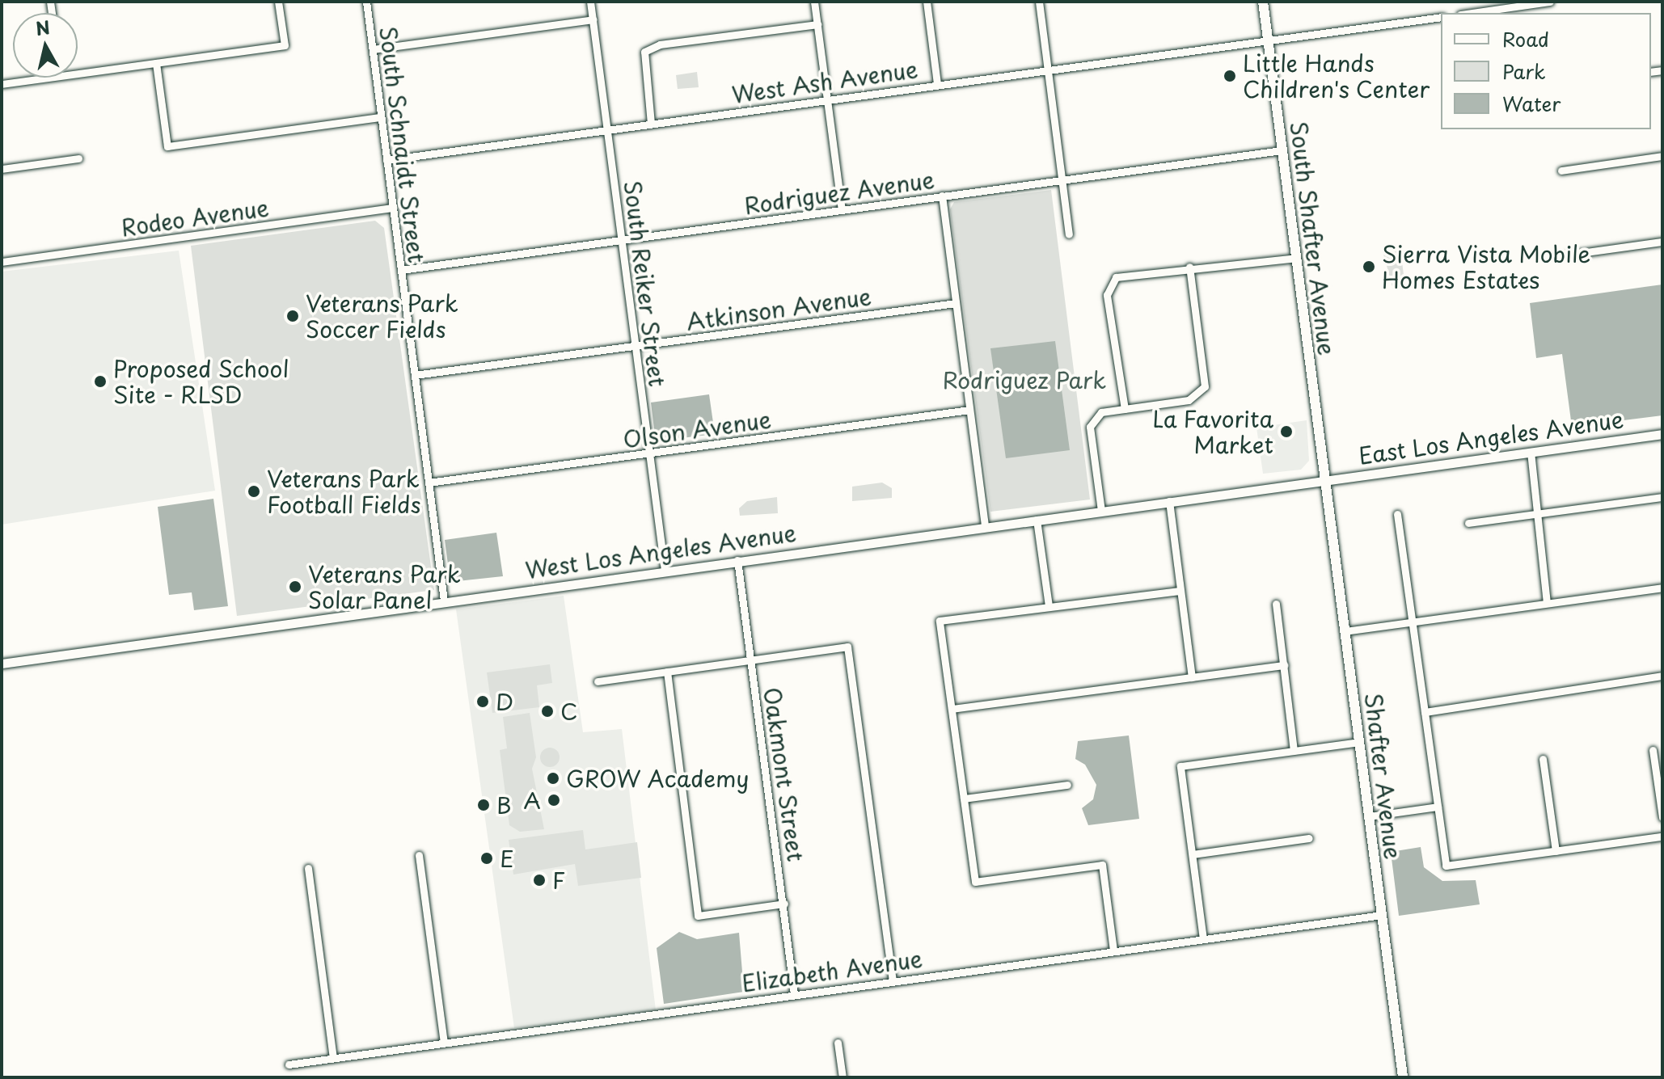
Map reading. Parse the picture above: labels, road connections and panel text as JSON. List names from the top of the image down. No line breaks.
{"streets":{"main road":["South Shafter Avenue","Shafter Avenue"],"street":["West Ash Avenue","South Schnaidt Street","Rodriguez Avenue","Rodeo Avenue","South Reiker Street","Atkinson Avenue","Olson Avenue","East Los Angeles Avenue","West Los Angeles Avenue","Oakmont Street","Elizabeth Avenue"]},"crossings":[["West Ash Avenue","South Schnaidt Street"],["West Ash Avenue","South Shafter Avenue"],["West Ash Avenue","South Reiker Street"],["South Schnaidt Street","Rodriguez Avenue"],["South Schnaidt Street","Rodeo Avenue"],["South Schnaidt Street","Atkinson Avenue"],["South Schnaidt Street","Olson Avenue"],["South Schnaidt Street","West Los Angeles Avenue"],["Rodriguez Avenue","South Shafter Avenue"],["Rodriguez Avenue","South Reiker Street"],["South Shafter Avenue","East Los Angeles Avenue"],["South Shafter Avenue","West Los Angeles Avenue"],["South Shafter Avenue","Shafter Avenue"],["South Reiker Street","Atkinson Avenue"],["South Reiker Street","Olson Avenue"],["South Reiker Street","West Los Angeles Avenue"],["East Los Angeles Avenue","West Los Angeles Avenue"],["East Los Angeles Avenue","Shafter Avenue"],["West Los Angeles Avenue","Oakmont Street"],["West Los Angeles Avenue","Shafter Avenue"],["Oakmont Street","Elizabeth Avenue"],["Shafter Avenue","Elizabeth Avenue"]],"parks":["Rodriguez Park"],"places":["Little Hands Children's Center","Sierra Vista Mobile Homes Estates","Veterans Park Soccer Fields","Proposed School Site - RLSD","La Favorita Market","Veterans Park Football Fields","Veterans Park Solar Panel","D","C","GROW Academy","A","B","E","F"],"legend":["Road","Park","Water"],"north":"top"}
